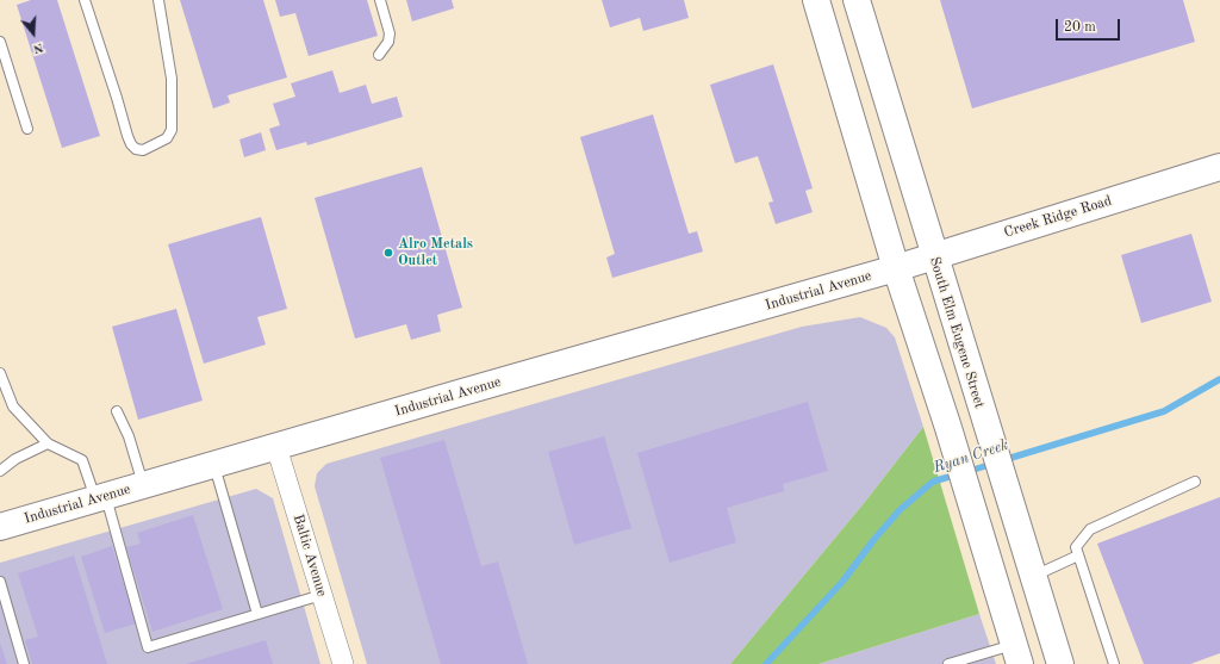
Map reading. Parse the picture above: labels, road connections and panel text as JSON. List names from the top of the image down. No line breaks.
{"streets":{"main road":["Creek Ridge Road","Industrial Avenue","South Elm Eugene Street"],"street":["Baltic Avenue"]},"crossings":[["Creek Ridge Road","Industrial Avenue"],["Creek Ridge Road","South Elm Eugene Street"],["Industrial Avenue","Baltic Avenue"]],"water":["Ryan Creek"],"places":["Alro Metals Outlet"],"scale_bar":"20 m","north":"bottom"}
